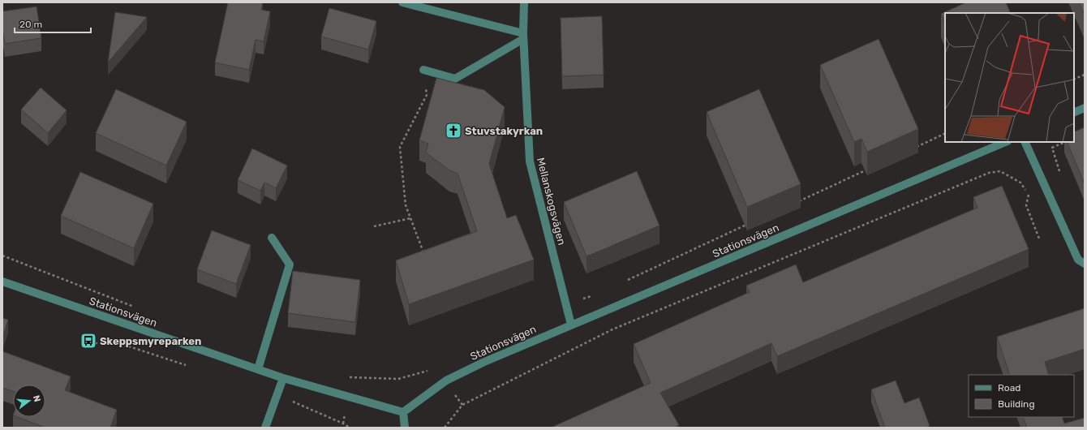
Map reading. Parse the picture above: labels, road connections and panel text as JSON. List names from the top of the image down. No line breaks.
{"streets":{"street":["Mellanskogsvägen","Stationsvägen"]},"crossings":[["Mellanskogsvägen","Stationsvägen"]],"places":{"church":["Stuvstakyrkan"],"bus stop":["Skeppsmyreparken"]},"legend":["Road","Building"],"scale_bar":"20 m","north":"right"}
